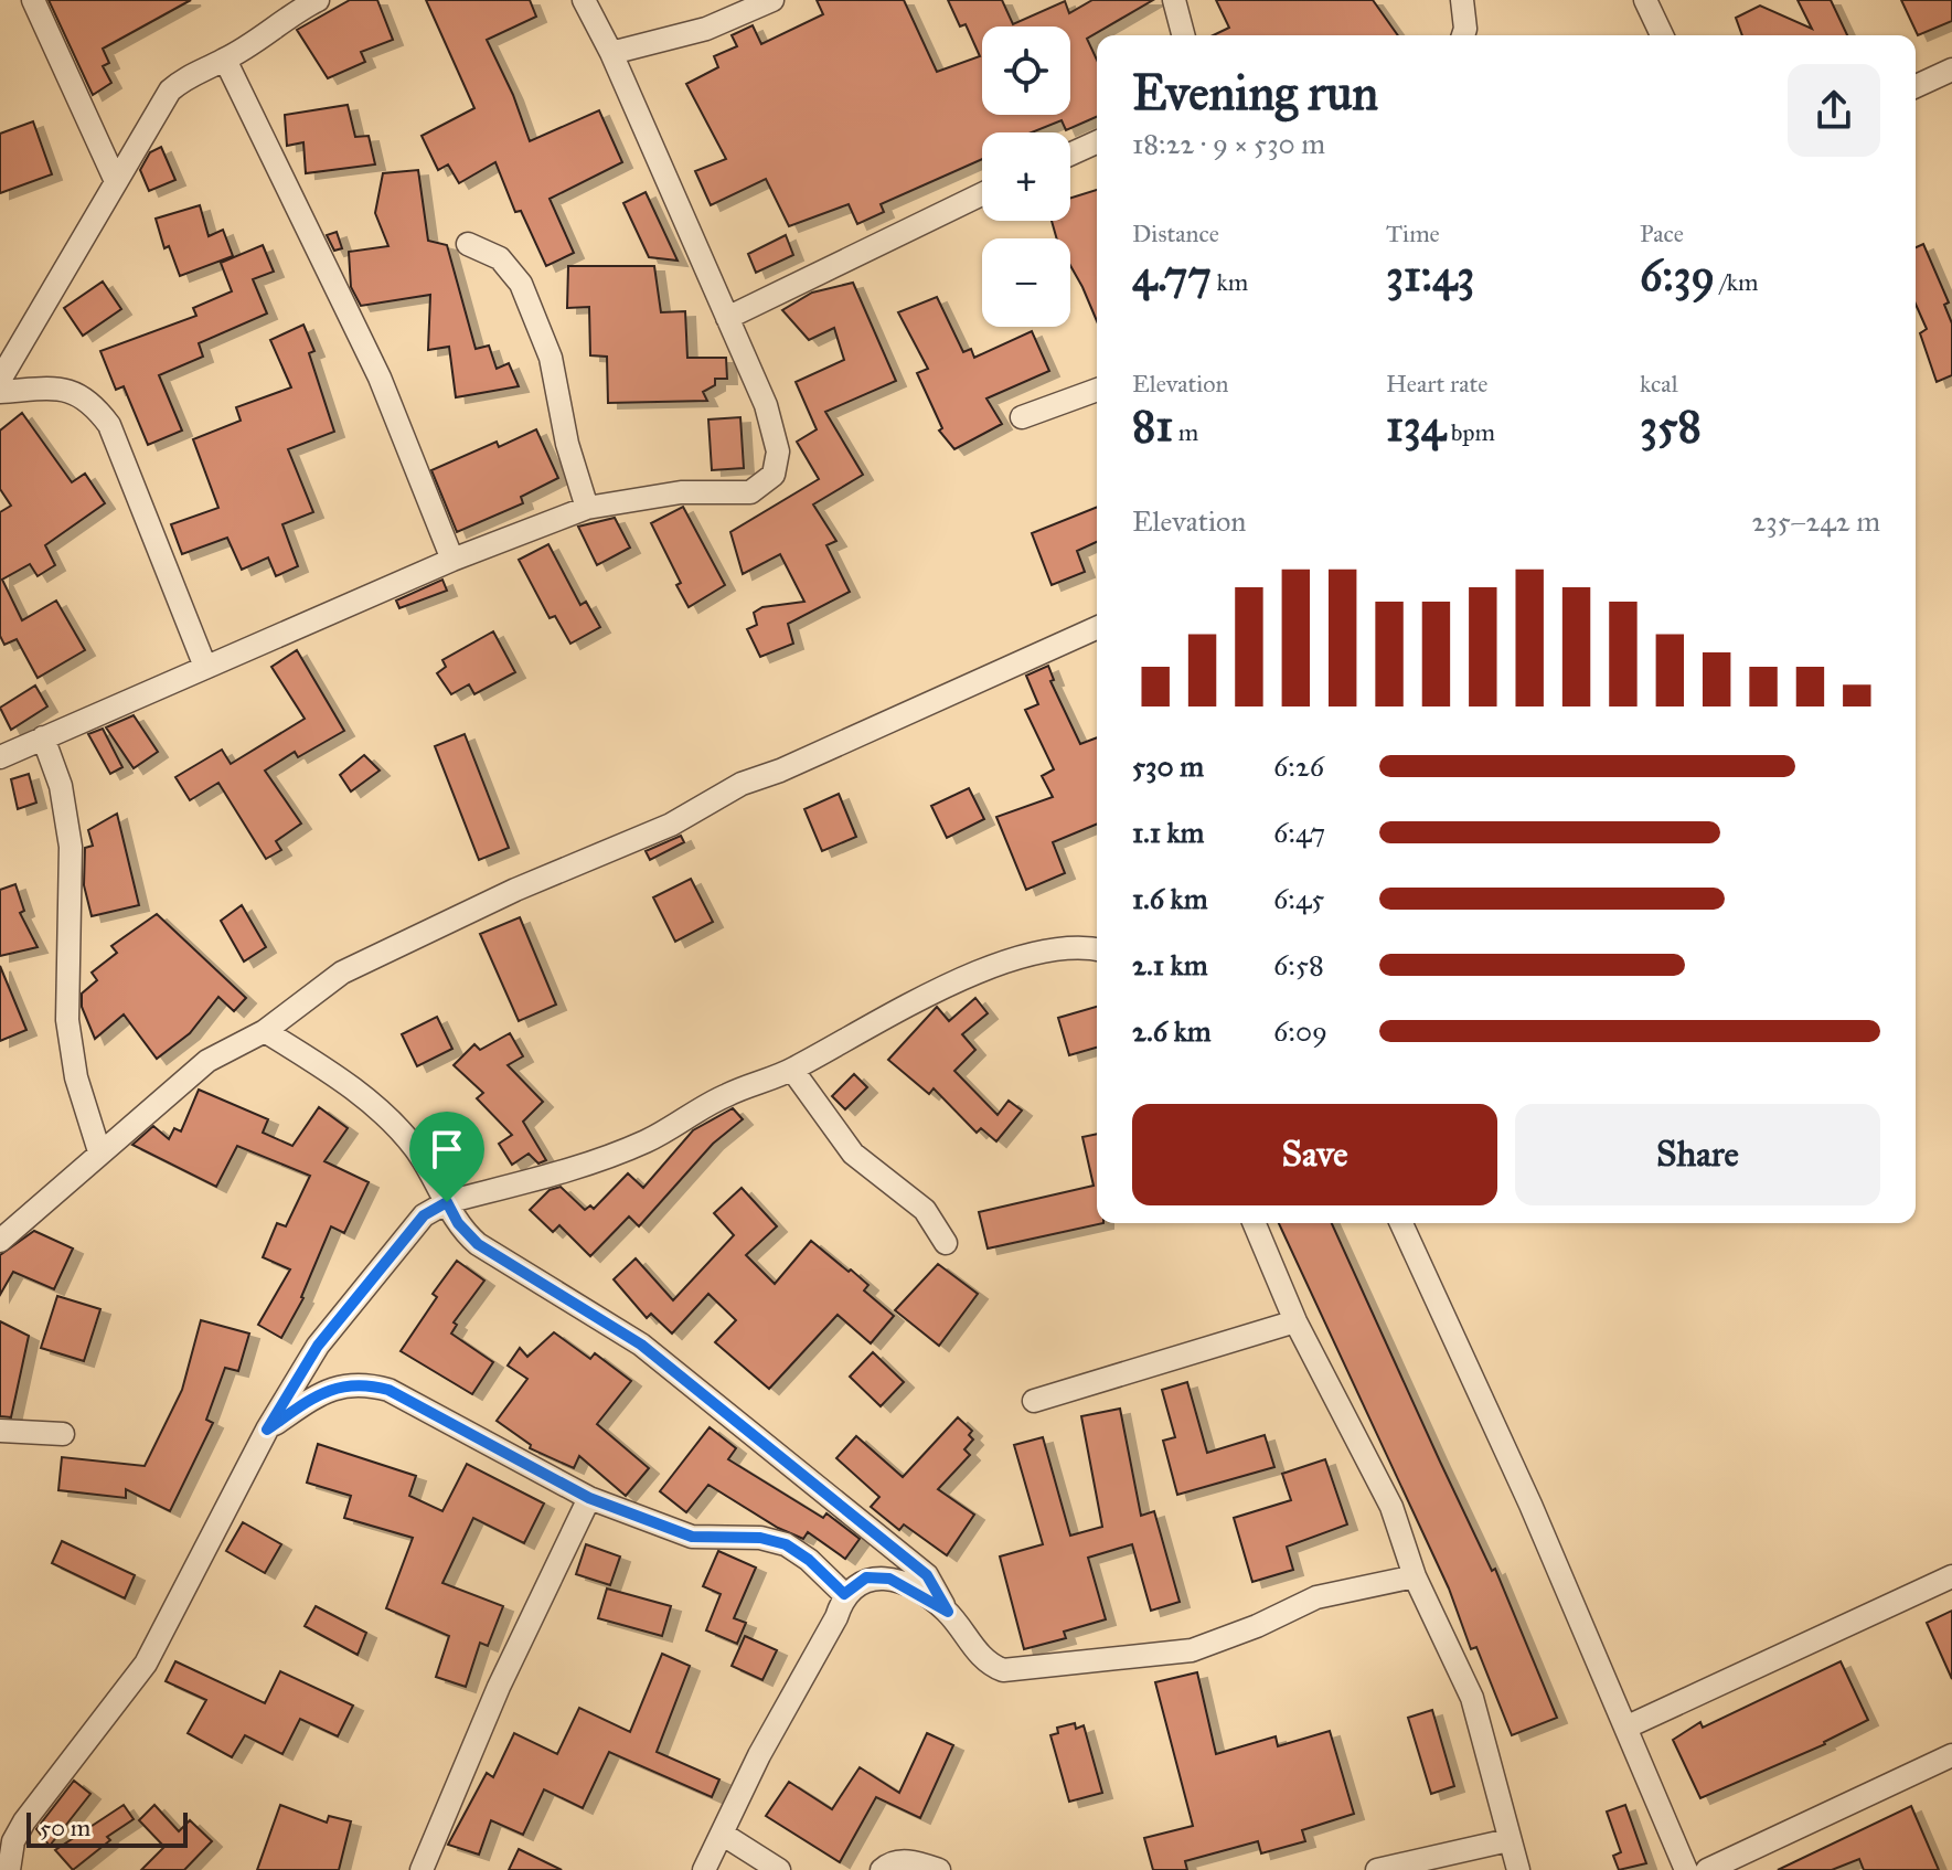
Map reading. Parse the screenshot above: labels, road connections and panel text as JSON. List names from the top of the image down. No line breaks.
{"scale_bar":"50 m","page":{"map_buttons":["+","−"],"heading":["Evening run","18:22 · 9 × 530 m"],"stats":[["Distance","4.77 km"],["Time","31:43"],["Pace","6:39 /km"],["Elevation","81 m"],["Heart rate","134 bpm"],["kcal","358"]],"chart":["Elevation","235–242 m"],"list":[{"name":"530 m","note":"6:26"},{"name":"1.1 km","note":"6:47"},{"name":"1.6 km","note":"6:45"},{"name":"2.1 km","note":"6:58"},{"name":"2.6 km","note":"6:09"}],"buttons":["Save","Share"],"scale":"50 m"}}
